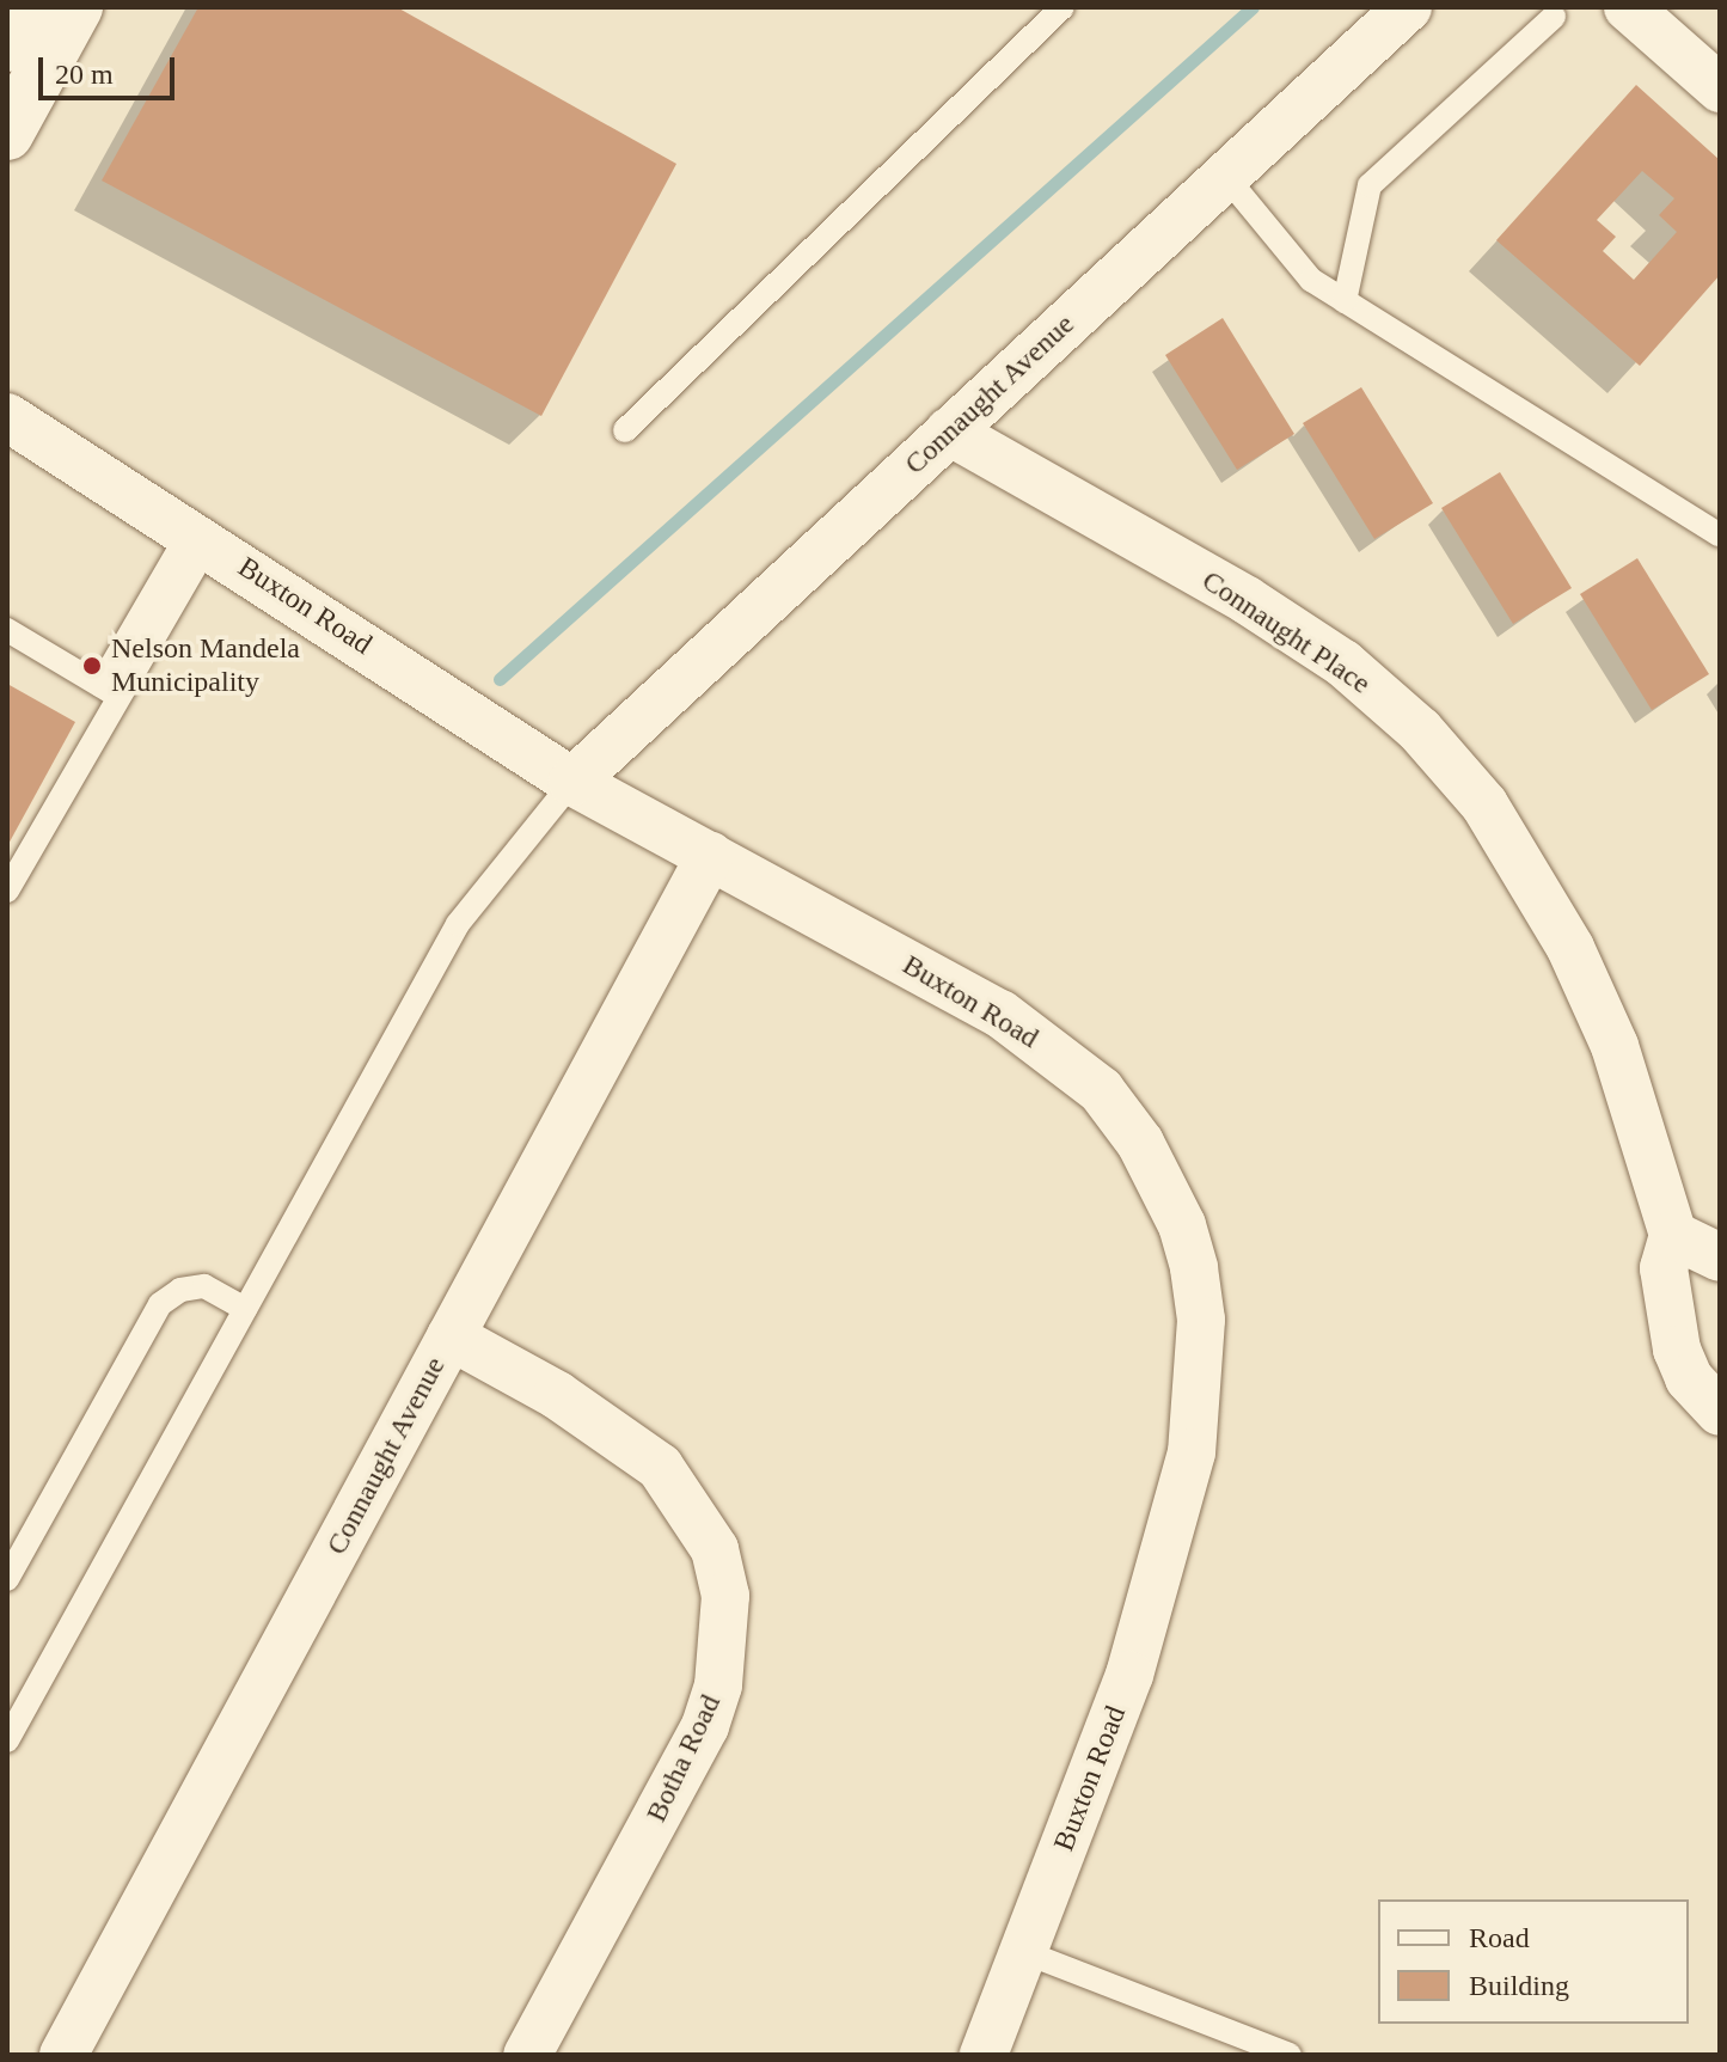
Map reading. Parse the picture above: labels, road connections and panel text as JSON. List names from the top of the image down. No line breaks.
{"streets":{"street":["Connaught Avenue","Buxton Road","Connaught Place","Botha Road"]},"crossings":[["Connaught Avenue","Buxton Road"],["Connaught Avenue","Connaught Place"],["Connaught Avenue","Botha Road"]],"places":["Nelson Mandela Municipality"],"legend":["Road","Building"],"scale_bar":"20 m"}
